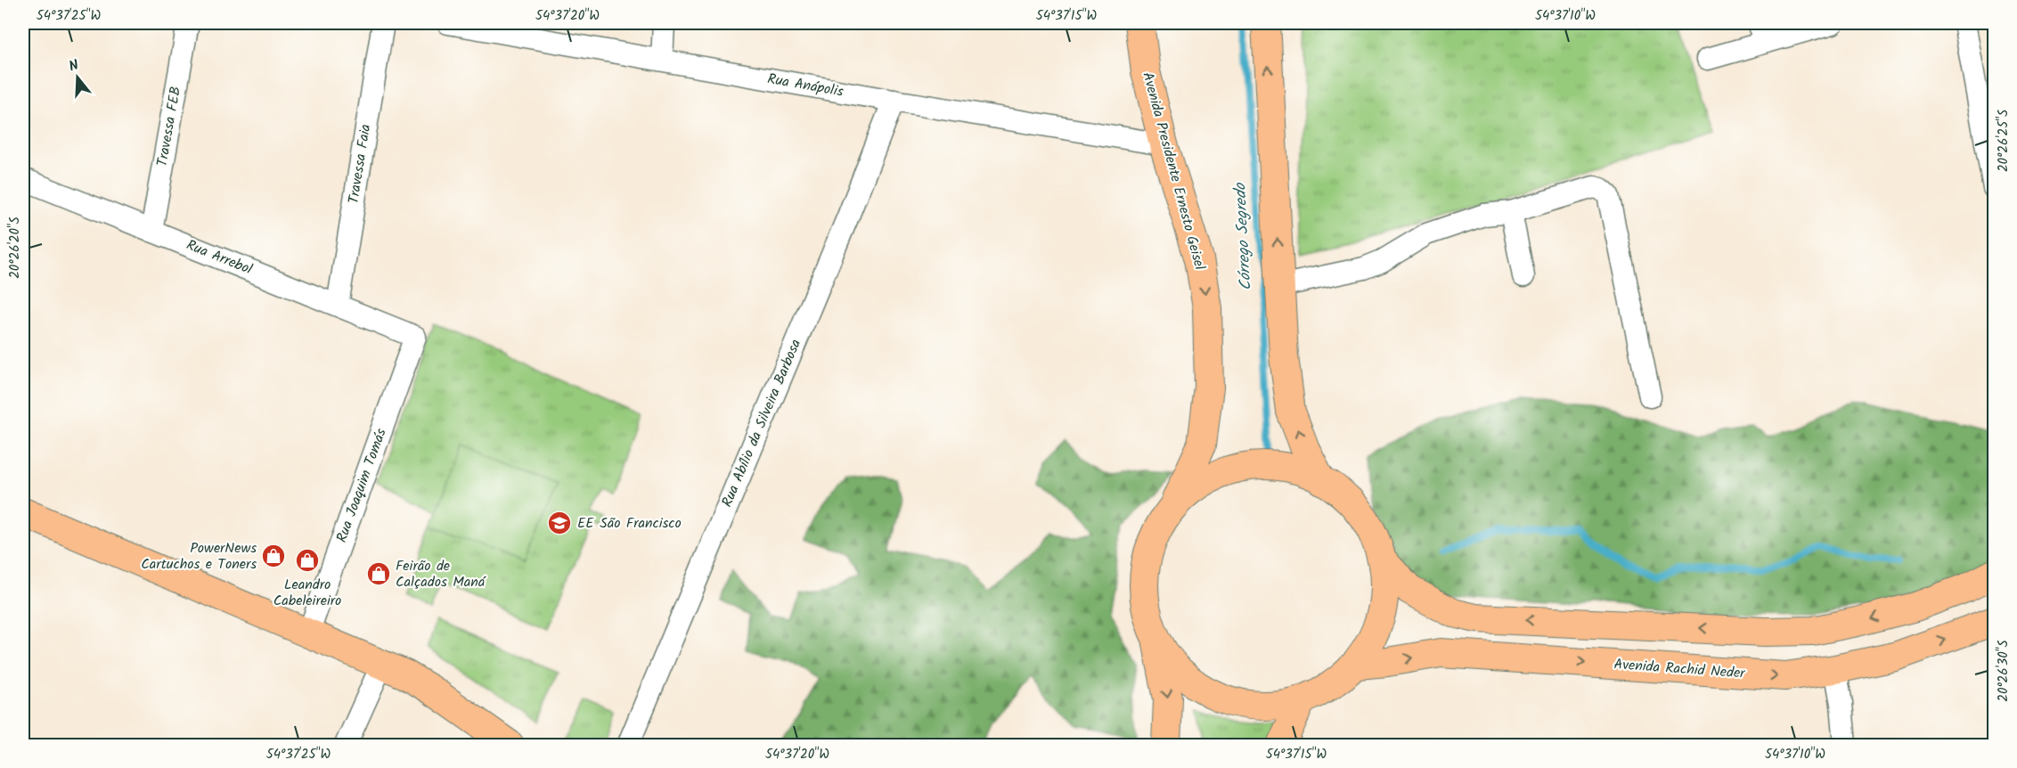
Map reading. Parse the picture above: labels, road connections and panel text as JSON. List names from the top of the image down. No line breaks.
{"streets":{"main road":["Avenida Presidente Ernesto Geisel","Avenida Rachid Neder"],"street":["Rua Anápolis","Travessa FEB","Travessa Faia","Rua Arrebol","Rua Abílio da Silveira Barbosa","Rua Joaquim Tomás"]},"crossings":[["Rua Anápolis","Avenida Presidente Ernesto Geisel"],["Rua Anápolis","Rua Abílio da Silveira Barbosa"],["Travessa FEB","Rua Arrebol"],["Travessa Faia","Rua Arrebol"],["Rua Arrebol","Rua Joaquim Tomás"]],"water":["Córrego Segredo"],"places":{"school or university":["EE São Francisco"],"shop":["PowerNews Cartuchos e Toners","Leandro Cabeleireiro","Feirão de Calçados Maná"]},"north":"top","coordinates":["54°37'25\"W","54°37'20\"W","54°37'15\"W","54°37'10\"W","20°26'25\"S","20°26'20\"S","20°26'30\"S"]}
